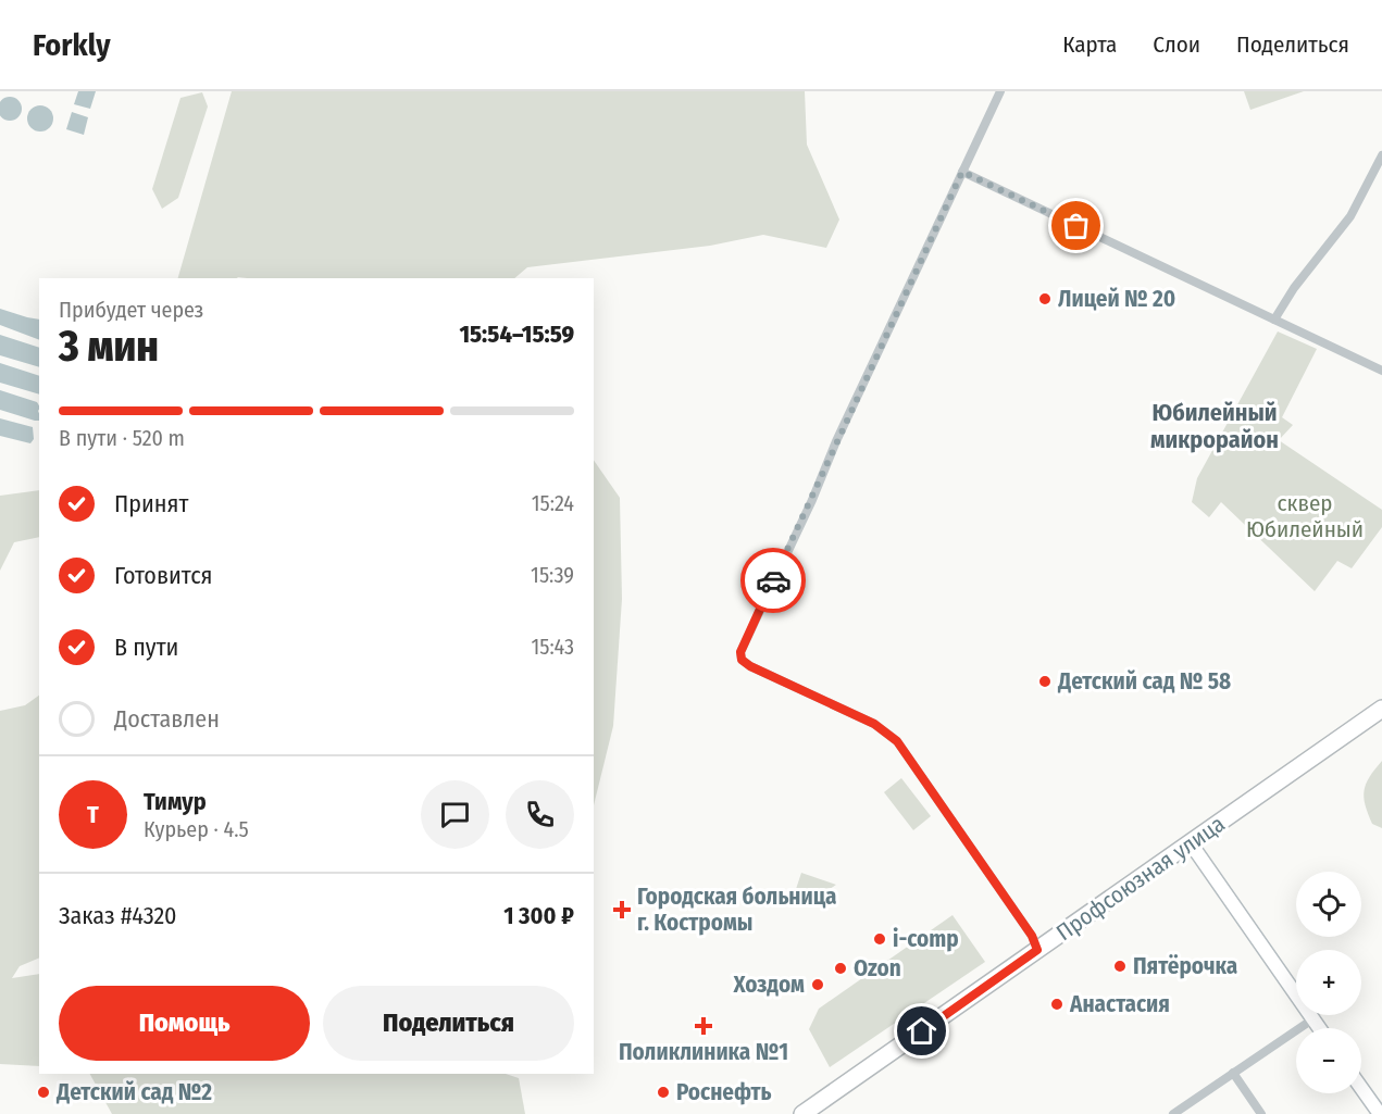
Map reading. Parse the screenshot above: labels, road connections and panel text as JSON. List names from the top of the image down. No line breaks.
{"streets":{"highway":["Профсоюзная улица"]},"districts":["Юбилейный микрорайон"],"parks":["сквер Юбилейный"],"places":{"other":["Лицей № 20","Детский сад № 58","i-comp","Пятёрочка","Ozon","Хоздом","Анастасия","Детский сад №2","Роснефть"],"health":["Городская больница г. Костромы","Поликлиника №1"]},"page":{"header":"Forkly","nav":["Карта","Слои","Поделиться"],"heading":["3 мин","Прибудет через","15:54–15:59"],"panel":["Тимур","Курьер · 4.5","Заказ #4320","1 300 ₽"],"bar":"В пути · 520 m","list":[["Принят","15:24"],["Готовится","15:39"],["В пути","15:43"],"Доставлен"],"round":"Т","map_buttons":["+","−"],"buttons":["Помощь","Поделиться"]}}
